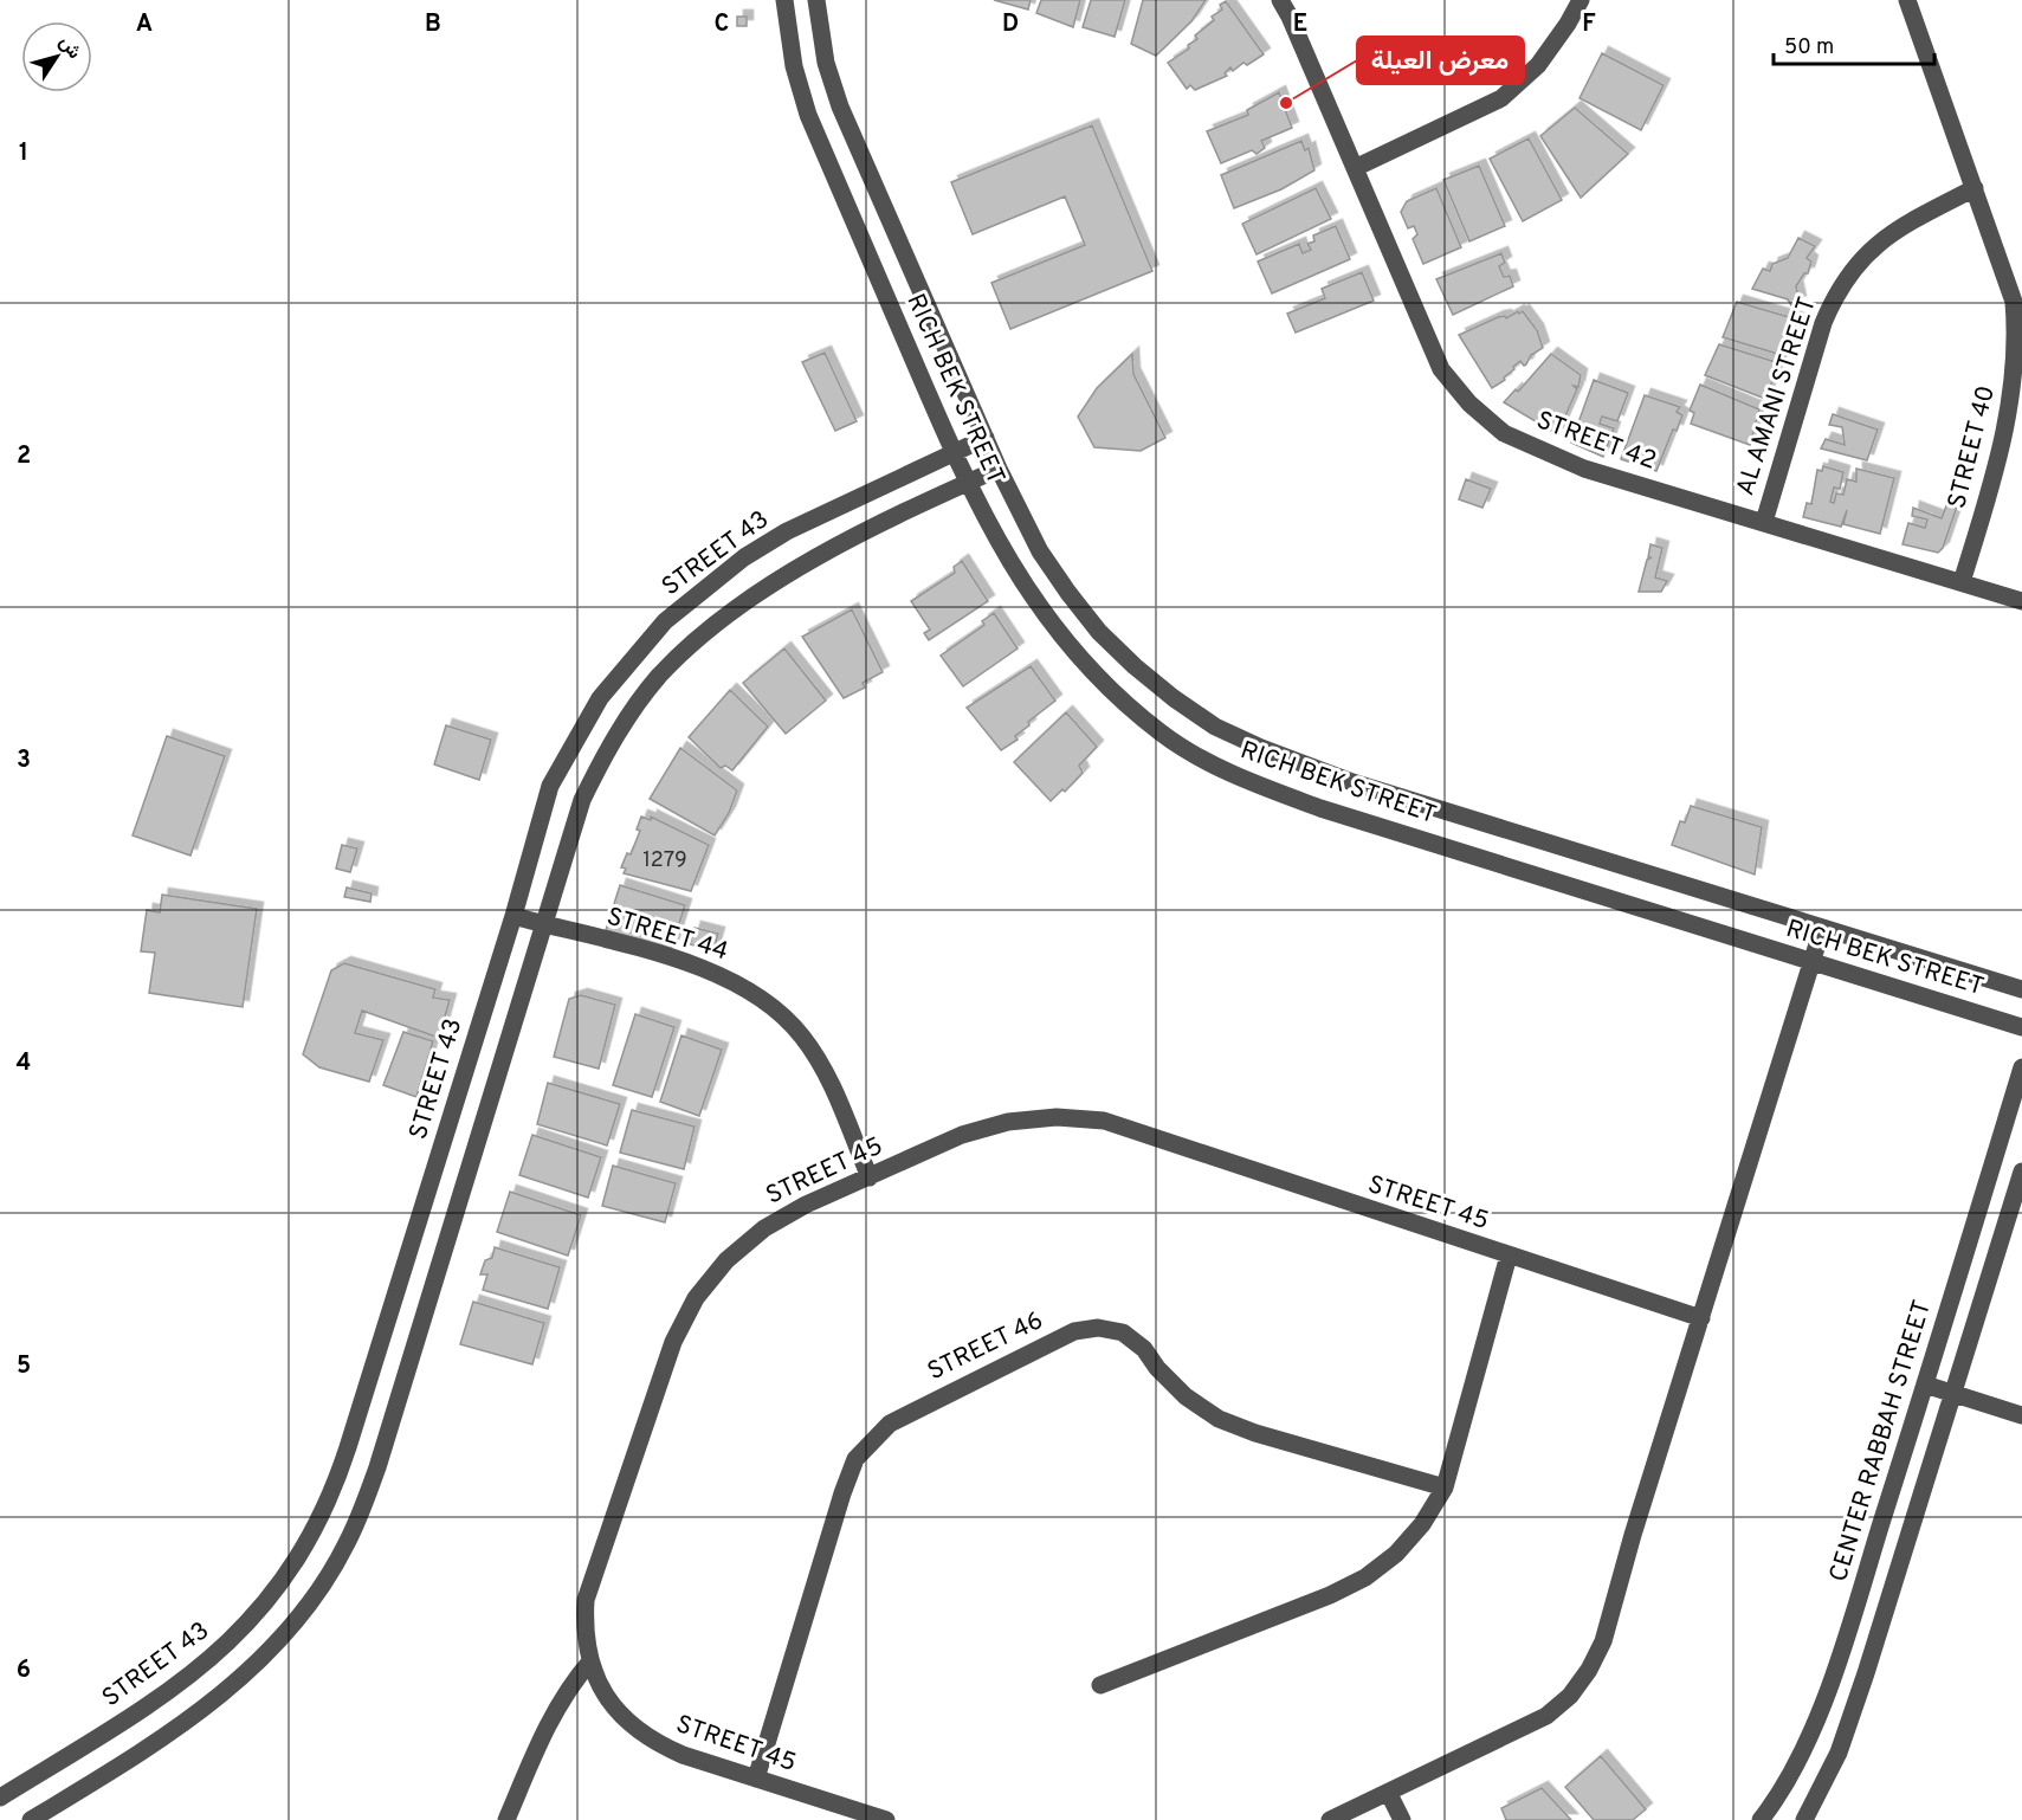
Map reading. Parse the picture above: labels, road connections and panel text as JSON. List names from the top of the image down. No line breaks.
{"streets":{"street":["RICH BEK STREET","AL AMANI STREET","STREET 42","STREET 40","STREET 43","STREET 44","STREET 45","STREET 46","CENTER RABBAH STREET"]},"crossings":[["RICH BEK STREET","STREET 43"],["AL AMANI STREET","STREET 42"],["AL AMANI STREET","STREET 40"],["STREET 42","STREET 40"],["STREET 43","STREET 44"],["STREET 44","STREET 45"],["STREET 45","STREET 46"]],"places":["معرض العيلة"],"house_numbers":["1279"],"scale_bar":"50 m","north":"top right","grid":{"columns":["A","B","C","D","E","F"],"rows":["1","2","3","4","5","6"]}}
